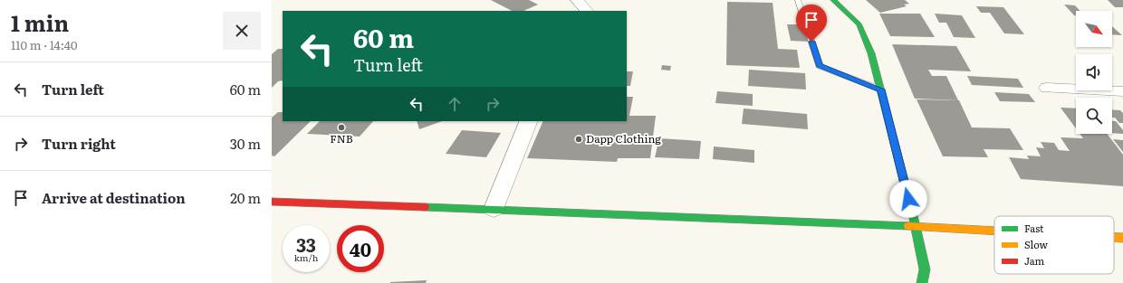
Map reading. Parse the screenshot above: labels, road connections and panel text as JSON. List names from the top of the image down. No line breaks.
{"places":["FNB","Dapp Clothing"],"legend":["Fast","Slow","Jam"],"north":"bottom right","page":{"heading":["1 min","110 m · 14:40"],"turn":["60 m","Turn left"],"list":[{"name":"Turn left","value":"60 m"},{"name":"Turn right","value":"30 m"},{"name":"Arrive at destination","value":"20 m"}],"speed":"33 km/h","limit":"40"}}
